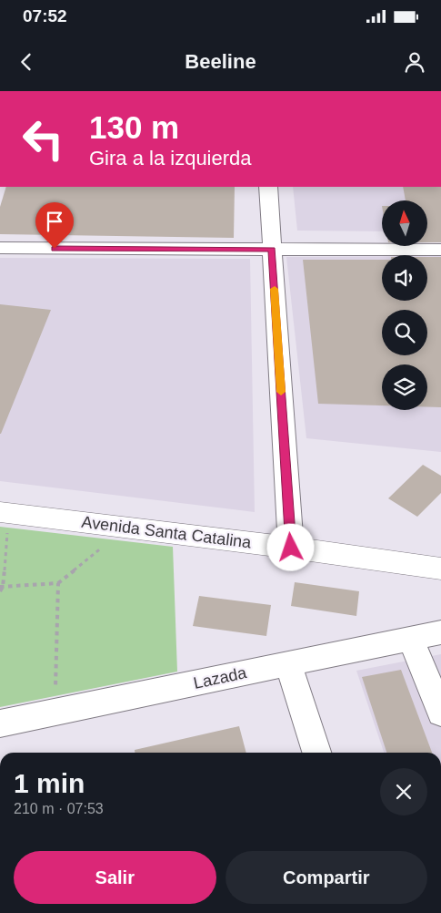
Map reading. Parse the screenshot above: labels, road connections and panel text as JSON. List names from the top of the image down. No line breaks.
{"streets":{"main road":["Avenida Santa Catalina"],"street":["Lazada"]},"north":"top","page":{"status":"07:52","header":"Beeline","turn":["130 m","Gira a la izquierda"],"heading":["1 min","210 m · 07:53"],"buttons":["Salir","Compartir"]}}
